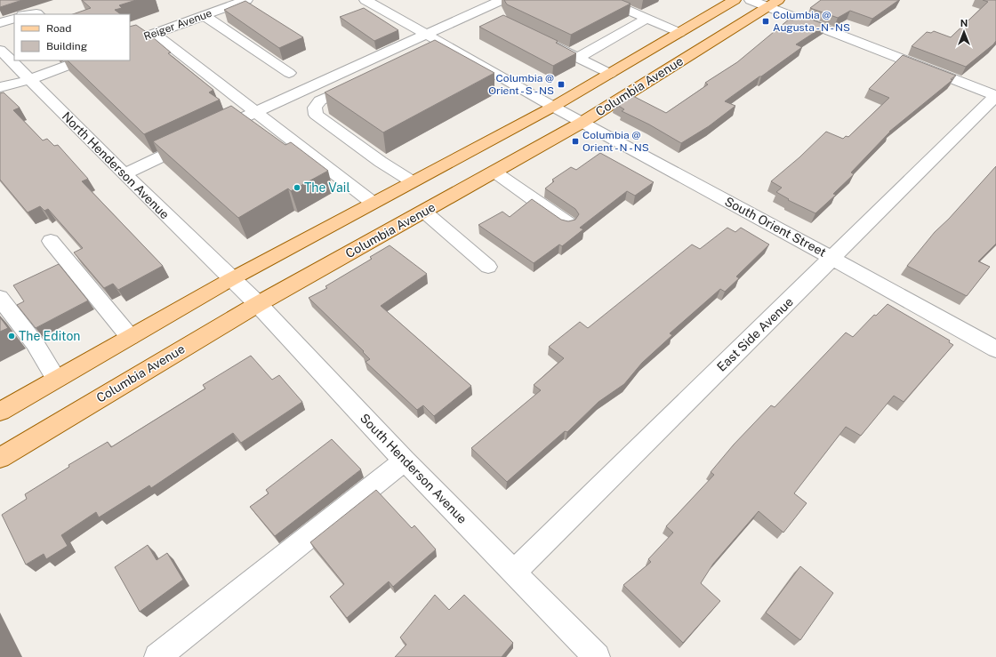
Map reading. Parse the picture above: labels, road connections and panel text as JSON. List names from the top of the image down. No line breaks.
{"streets":{"main road":["Columbia Avenue"],"street":["Reiger Avenue","North Henderson Avenue","South Orient Street","East Side Avenue","South Henderson Avenue"]},"crossings":[["Columbia Avenue","North Henderson Avenue"],["Columbia Avenue","South Orient Street"],["Columbia Avenue","South Henderson Avenue"],["North Henderson Avenue","South Henderson Avenue"],["South Orient Street","East Side Avenue"],["East Side Avenue","South Henderson Avenue"]],"places":{"transit":["Columbia @ Augusta - N - NS","Columbia @ Orient - S - NS","Columbia @ Orient - N - NS"],"other":["The Vail","The Editon"]},"legend":["Road","Building"],"north":"top"}
